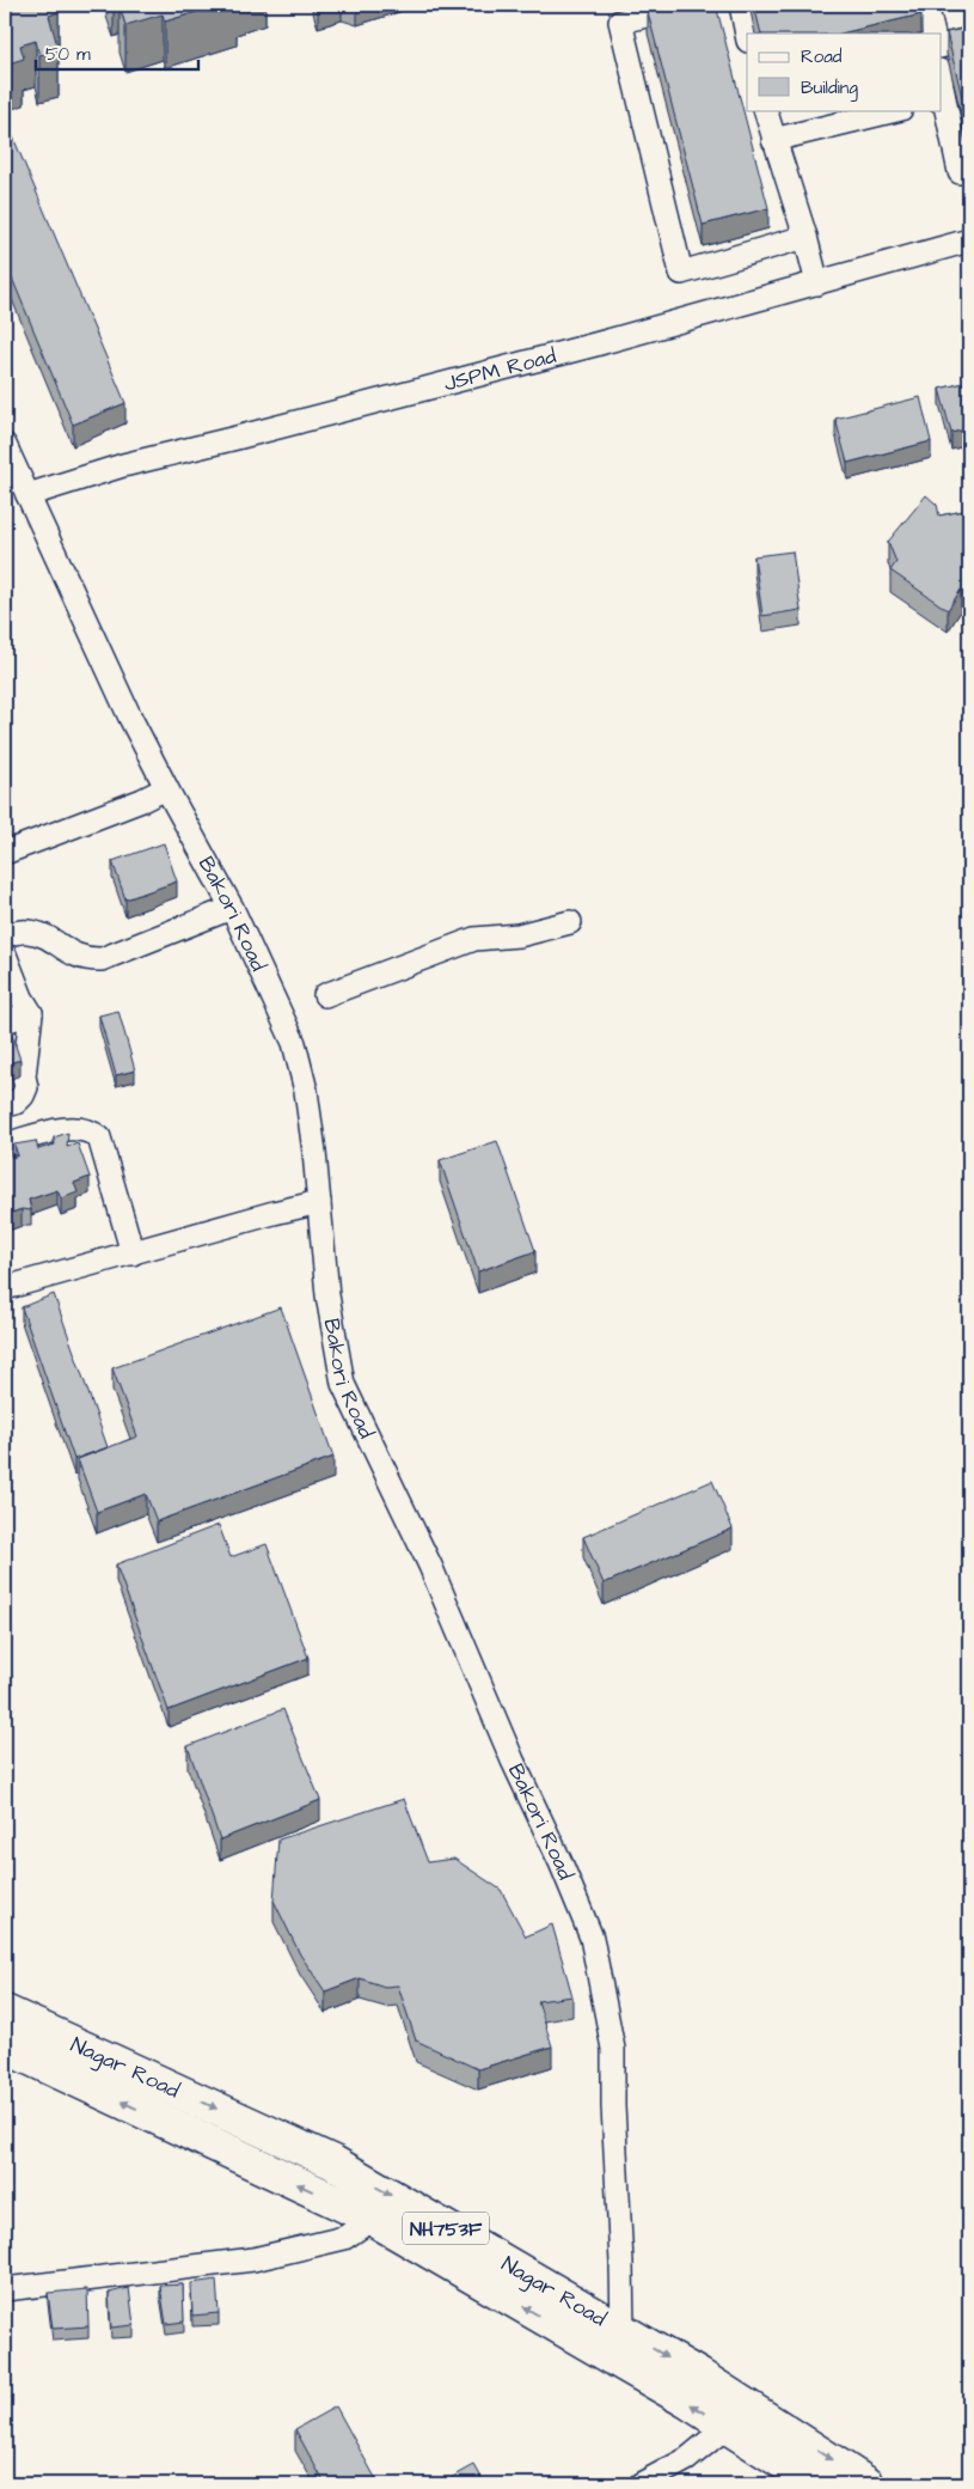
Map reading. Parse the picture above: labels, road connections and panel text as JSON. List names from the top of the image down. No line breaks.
{"streets":{"highway":["Nagar Road","NH753F"],"street":["JSPM Road","Bakori Road"]},"crossings":[["JSPM Road","Bakori Road"],["Bakori Road","Nagar Road"]],"legend":["Road","Building"],"scale_bar":"50 m"}
